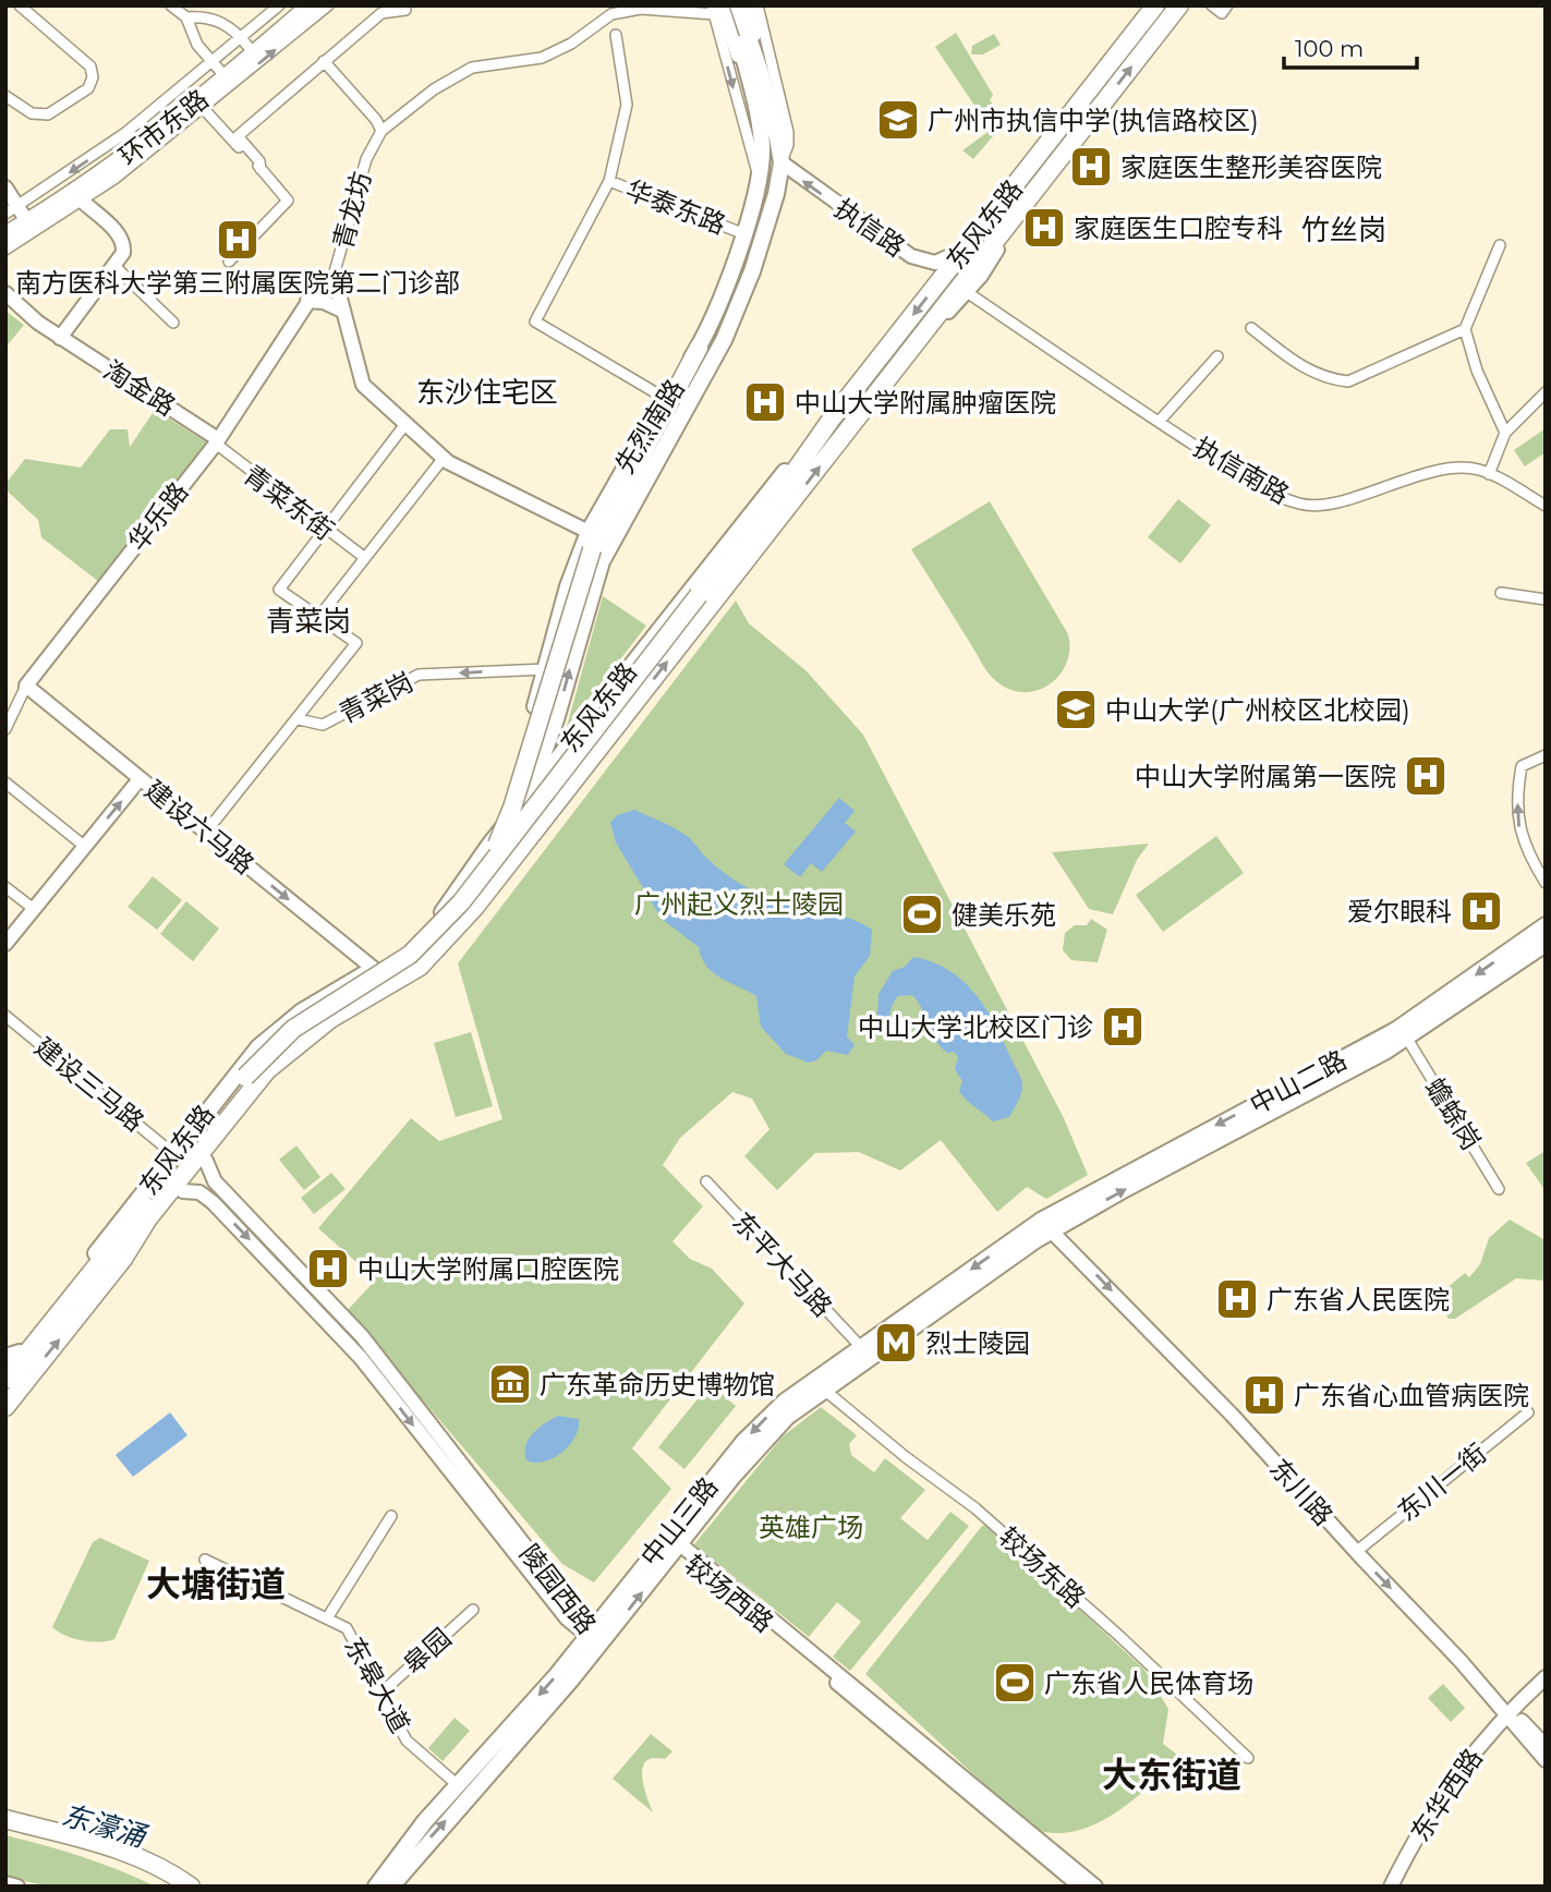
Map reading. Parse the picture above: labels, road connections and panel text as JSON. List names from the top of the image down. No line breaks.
{"streets":{"highway":["环市东路","东风东路"],"main road":["先烈南路","中山二路","中山三路"],"street":["华泰东路","青龙坊","执信路","淘金路","执信南路","青菜东街","华乐路","青菜岗","建设六马路","建设三马路","蟾蜍岗","东平大马路","东川一街","东川路","较场东路","陵园西路","较场西路","皋园","东皋大道","东华西路"]},"crossings":[["华泰东路","先烈南路"],["青龙坊","先烈南路"],["青龙坊","华乐路"],["东风东路","执信路"],["东风东路","先烈南路"],["东风东路","建设六马路"],["东风东路","建设三马路"],["东风东路","陵园西路"],["执信路","先烈南路"],["淘金路","青菜东街"],["淘金路","华乐路"],["先烈南路","青菜岗"],["青菜东街","华乐路"],["华乐路","建设六马路"],["中山二路","蟾蜍岗"],["中山二路","东川路"],["中山二路","中山三路"],["东平大马路","中山三路"],["东川一街","东川路"],["东川路","中山三路"],["东川路","东华西路"],["中山三路","较场东路"],["中山三路","陵园西路"],["中山三路","较场西路"],["中山三路","东皋大道"],["皋园","东皋大道"]],"one_way":["执信路","青菜岗","建设六马路","东川路"],"districts":["竹丝岗","东沙住宅区","青菜岗","大塘街道","大东街道"],"water":["东濠涌"],"parks":["广州起义烈士陵园","英雄广场"],"places":{"school or university":["广州市执信中学(执信路校区)","中山大学(广州校区北校园)"],"hospital":["家庭医生整形美容医院","家庭医生口腔专科","南方医科大学第三附属医院第二门诊部","中山大学附属肿瘤医院","中山大学附属第一医院","爱尔眼科","中山大学北校区门诊","中山大学附属口腔医院","广东省人民医院","广东省心血管病医院"],"sports":["健美乐苑","广东省人民体育场"],"metro station":["烈士陵园"],"museum":["广东革命历史博物馆"]},"scale_bar":"100 m"}
